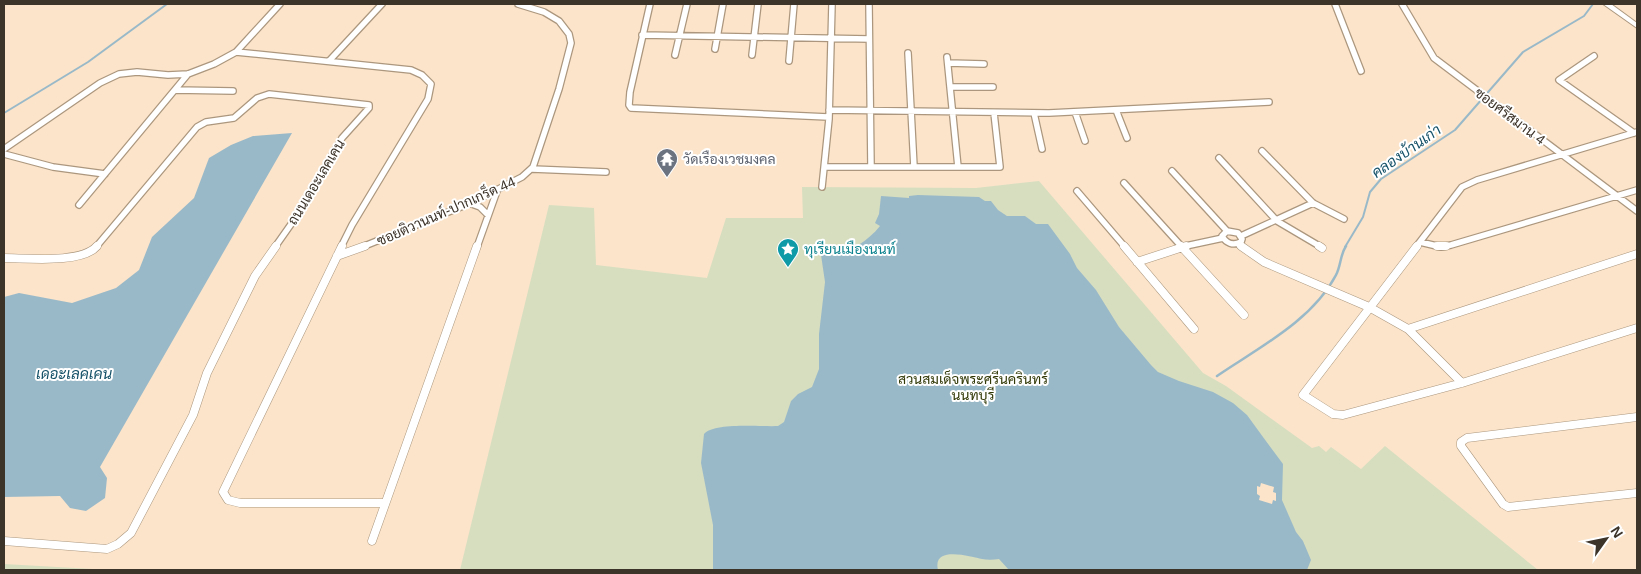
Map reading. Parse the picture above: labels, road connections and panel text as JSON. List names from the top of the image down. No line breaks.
{"streets":{"street":["ซอยศรีสมาน 4","ถนนเดอะเลคเคน","ซอยติวานนท์-ปากเกร็ด 44"]},"water":["คลองบ้านเก่า","เดอะเลคเคน"],"parks":["สวนสมเด็จพระศรีนครินทร์ นนทบุรี"],"places":{"temple":["วัดเรืองเวชมงคล"],"place":["ทุเรียนเมืองนนท์"]},"north":"top right"}
